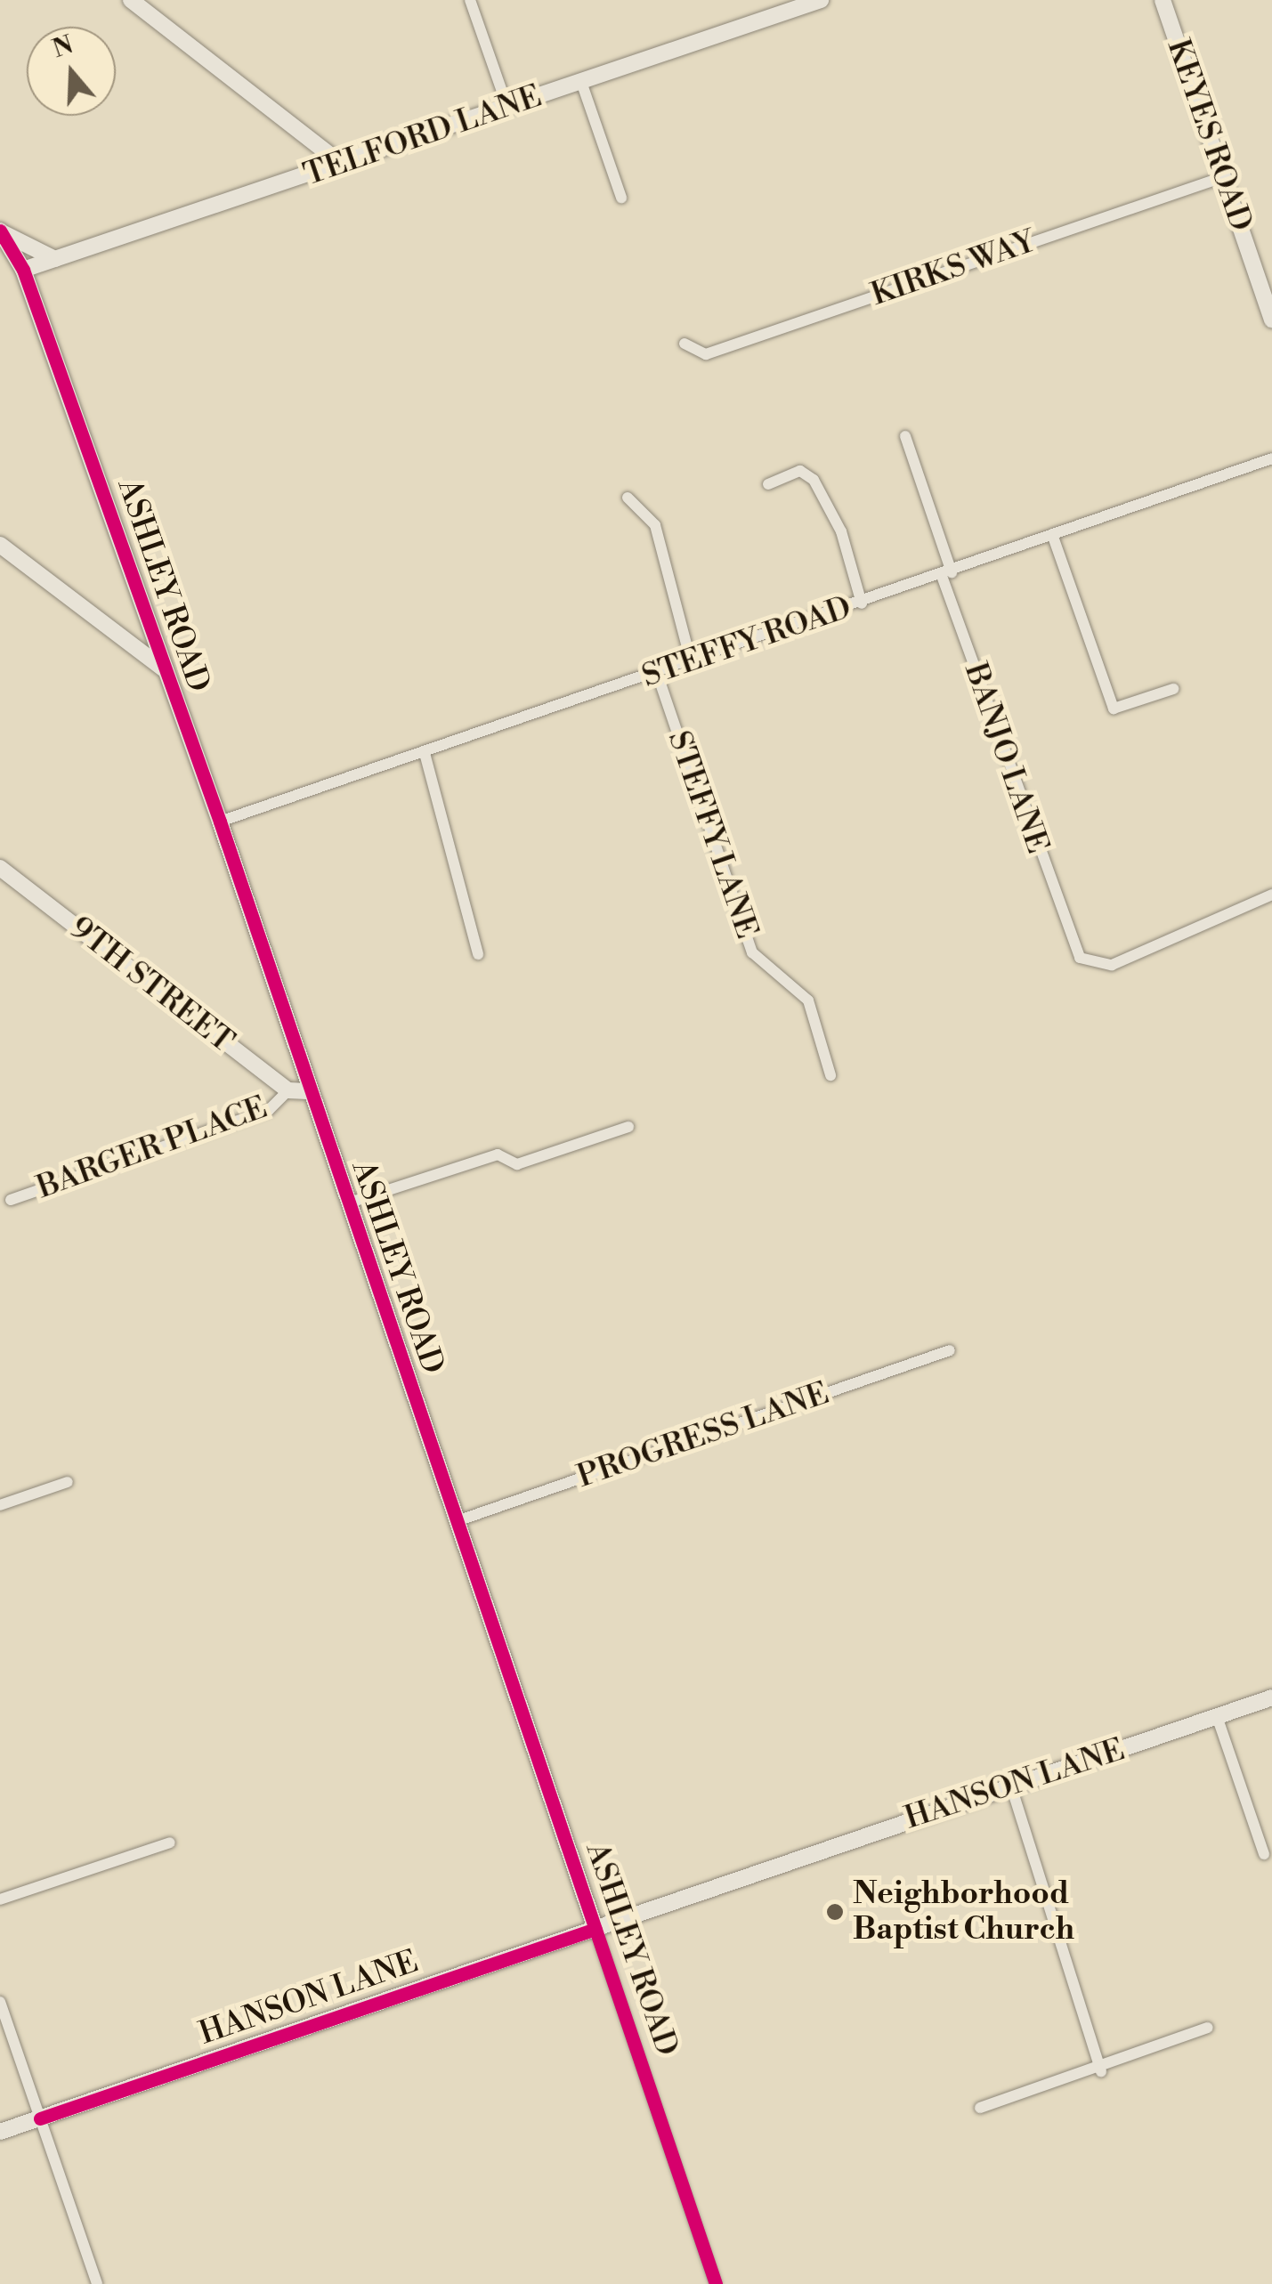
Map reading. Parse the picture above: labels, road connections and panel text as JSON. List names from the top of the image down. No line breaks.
{"streets":{"street":["KEYES ROAD","TELFORD LANE","KIRKS WAY","ASHLEY ROAD","STEFFY ROAD","BANJO LANE","STEFFY LANE","9TH STREET","BARGER PLACE","PROGRESS LANE","HANSON LANE"]},"crossings":[["KEYES ROAD","KIRKS WAY"],["TELFORD LANE","ASHLEY ROAD"],["ASHLEY ROAD","STEFFY ROAD"],["ASHLEY ROAD","PROGRESS LANE"],["ASHLEY ROAD","HANSON LANE"],["STEFFY ROAD","BANJO LANE"],["STEFFY ROAD","STEFFY LANE"],["9TH STREET","BARGER PLACE"]],"places":["Neighborhood Baptist Church"],"north":"top"}
